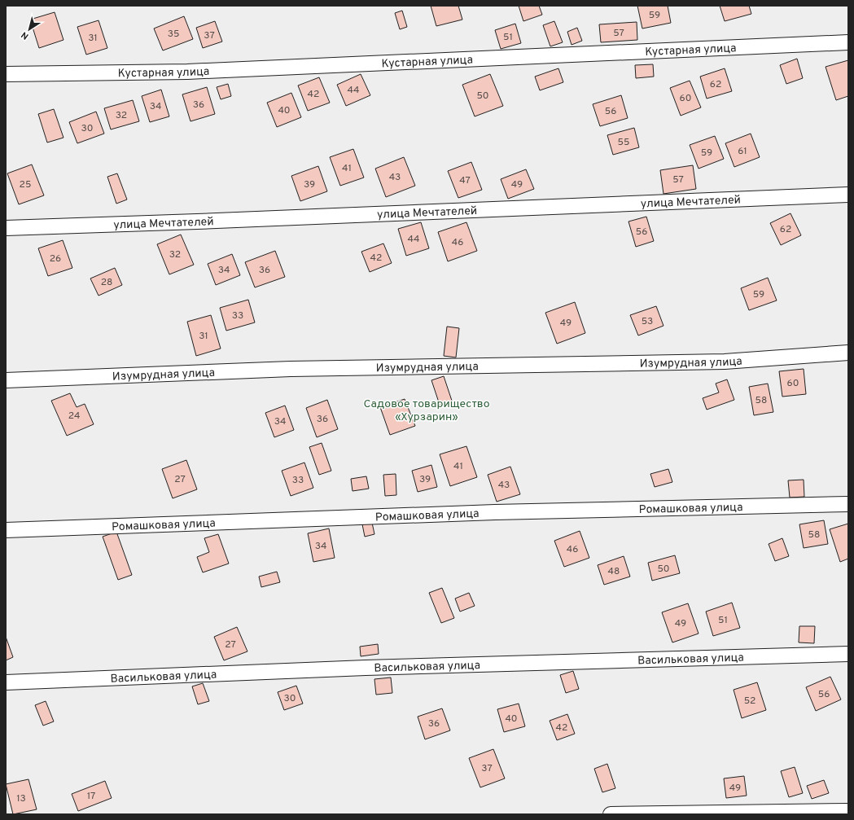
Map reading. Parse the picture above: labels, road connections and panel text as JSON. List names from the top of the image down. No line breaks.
{"streets":{"street":["Кустарная улица","улица Мечтателей","Изумрудная улица","Ромашковая улица","Васильковая улица"]},"parks":["Садовое товарищество «Хурзарин»"],"house_numbers":["59","57","35","37","51","31","62","44","42","50","60","36","34","40","56","32","30","55","61","59","41","43","57","47","25","39","49","62","56","44","46","32","42","26","34","36","28","59","33","53","49","31","60","58","24","36","34","41","27","39","33","43","58","34","46","50","48","51","49","27","56","30","52","40","36","42","37","49","17","13"],"north":"bottom left"}
